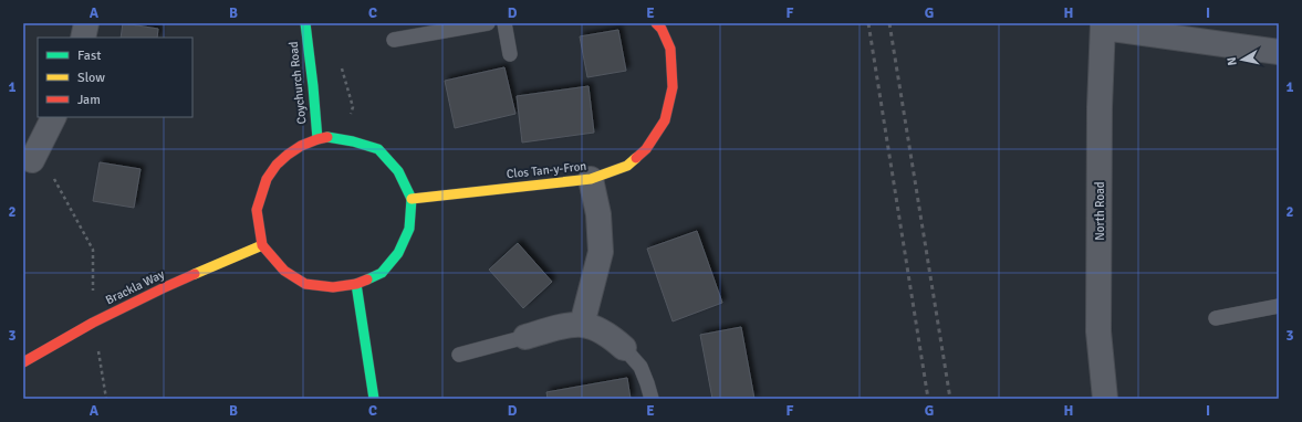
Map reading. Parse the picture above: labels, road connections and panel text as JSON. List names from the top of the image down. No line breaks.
{"streets":{"main road":["Coychurch Road","Clos Tan-y-Fron","Brackla Way"],"street":["North Road"]},"crossings":[["Coychurch Road","Clos Tan-y-Fron"],["Coychurch Road","Brackla Way"],["Clos Tan-y-Fron","Brackla Way"]],"legend":["Fast","Slow","Jam"],"north":"left","grid":{"columns":["A","B","C","D","E","F","G","H","I"],"rows":["1","2","3"]}}
